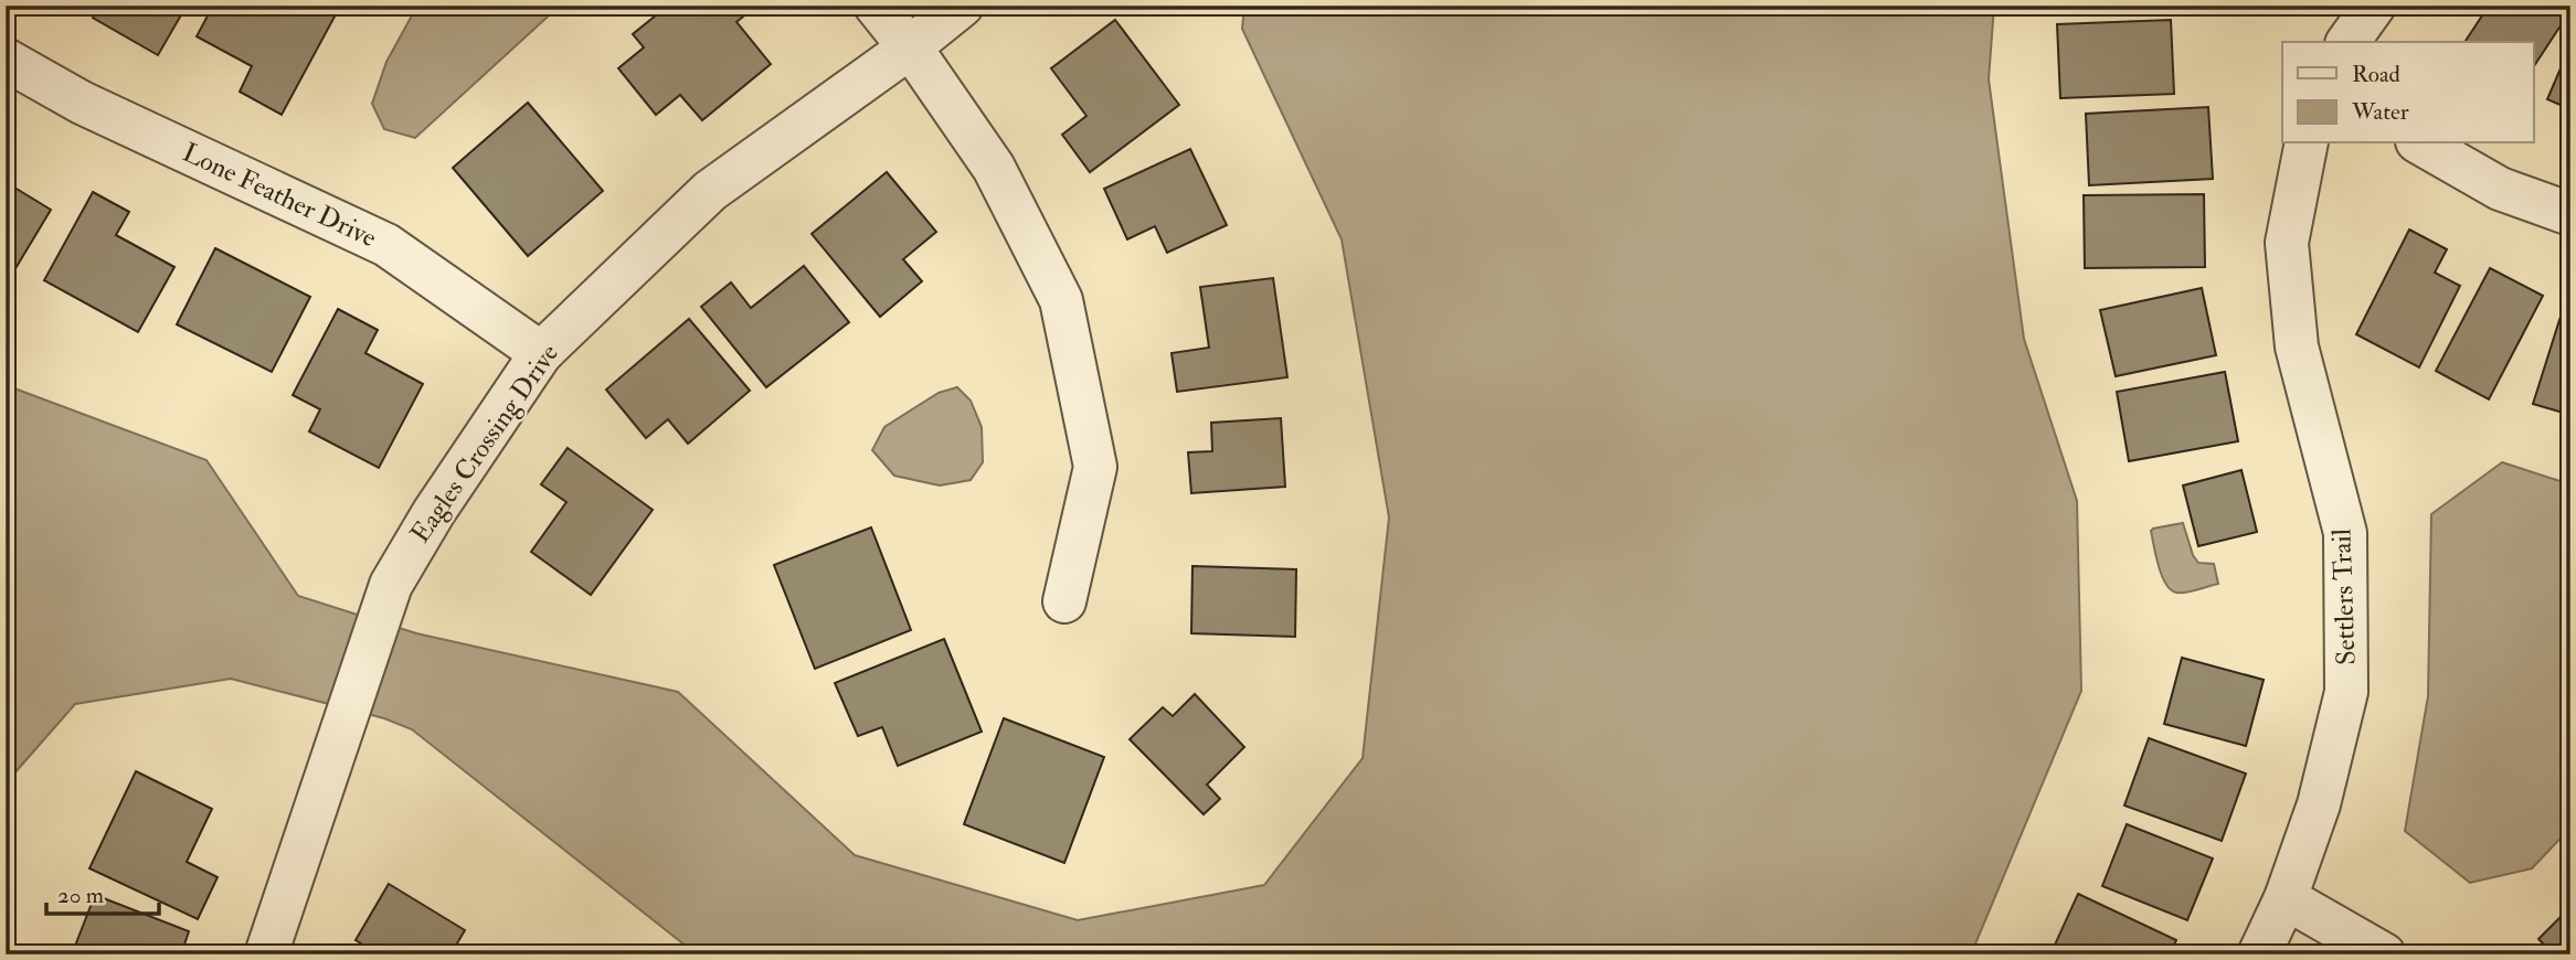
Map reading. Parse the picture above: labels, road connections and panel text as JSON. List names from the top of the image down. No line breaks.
{"streets":{"street":["Lone Feather Drive","Eagles Crossing Drive","Settlers Trail"]},"crossings":[["Lone Feather Drive","Eagles Crossing Drive"]],"legend":["Road","Water"],"scale_bar":"20 m"}
